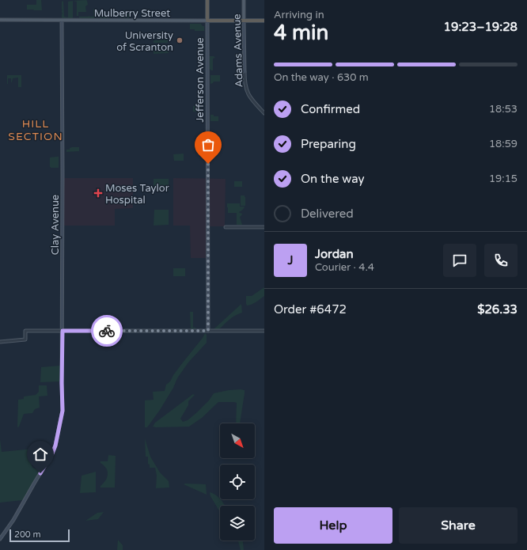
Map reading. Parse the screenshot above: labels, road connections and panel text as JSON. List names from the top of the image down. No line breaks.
{"streets":{"highway":["Mulberry Street","Jefferson Avenue"],"main road":["Adams Avenue","Clay Avenue"]},"crossings":[["Mulberry Street","Adams Avenue"],["Mulberry Street","Jefferson Avenue"],["Mulberry Street","Clay Avenue"]],"districts":["HILL SECTION"],"places":{"other":["University of Scranton"],"health":["Moses Taylor Hospital"]},"scale_bar":"200 m","north":"bottom right","page":{"heading":["4 min","Arriving in","19:23–19:28"],"panel":["Jordan","Courier · 4.4","Order #6472","$26.33"],"bar":"On the way · 630 m","list":[["Confirmed","18:53"],["Preparing","18:59"],["On the way","19:15"],"Delivered"],"round":"J","buttons":["Help","Share"],"scale":"200 m"}}
